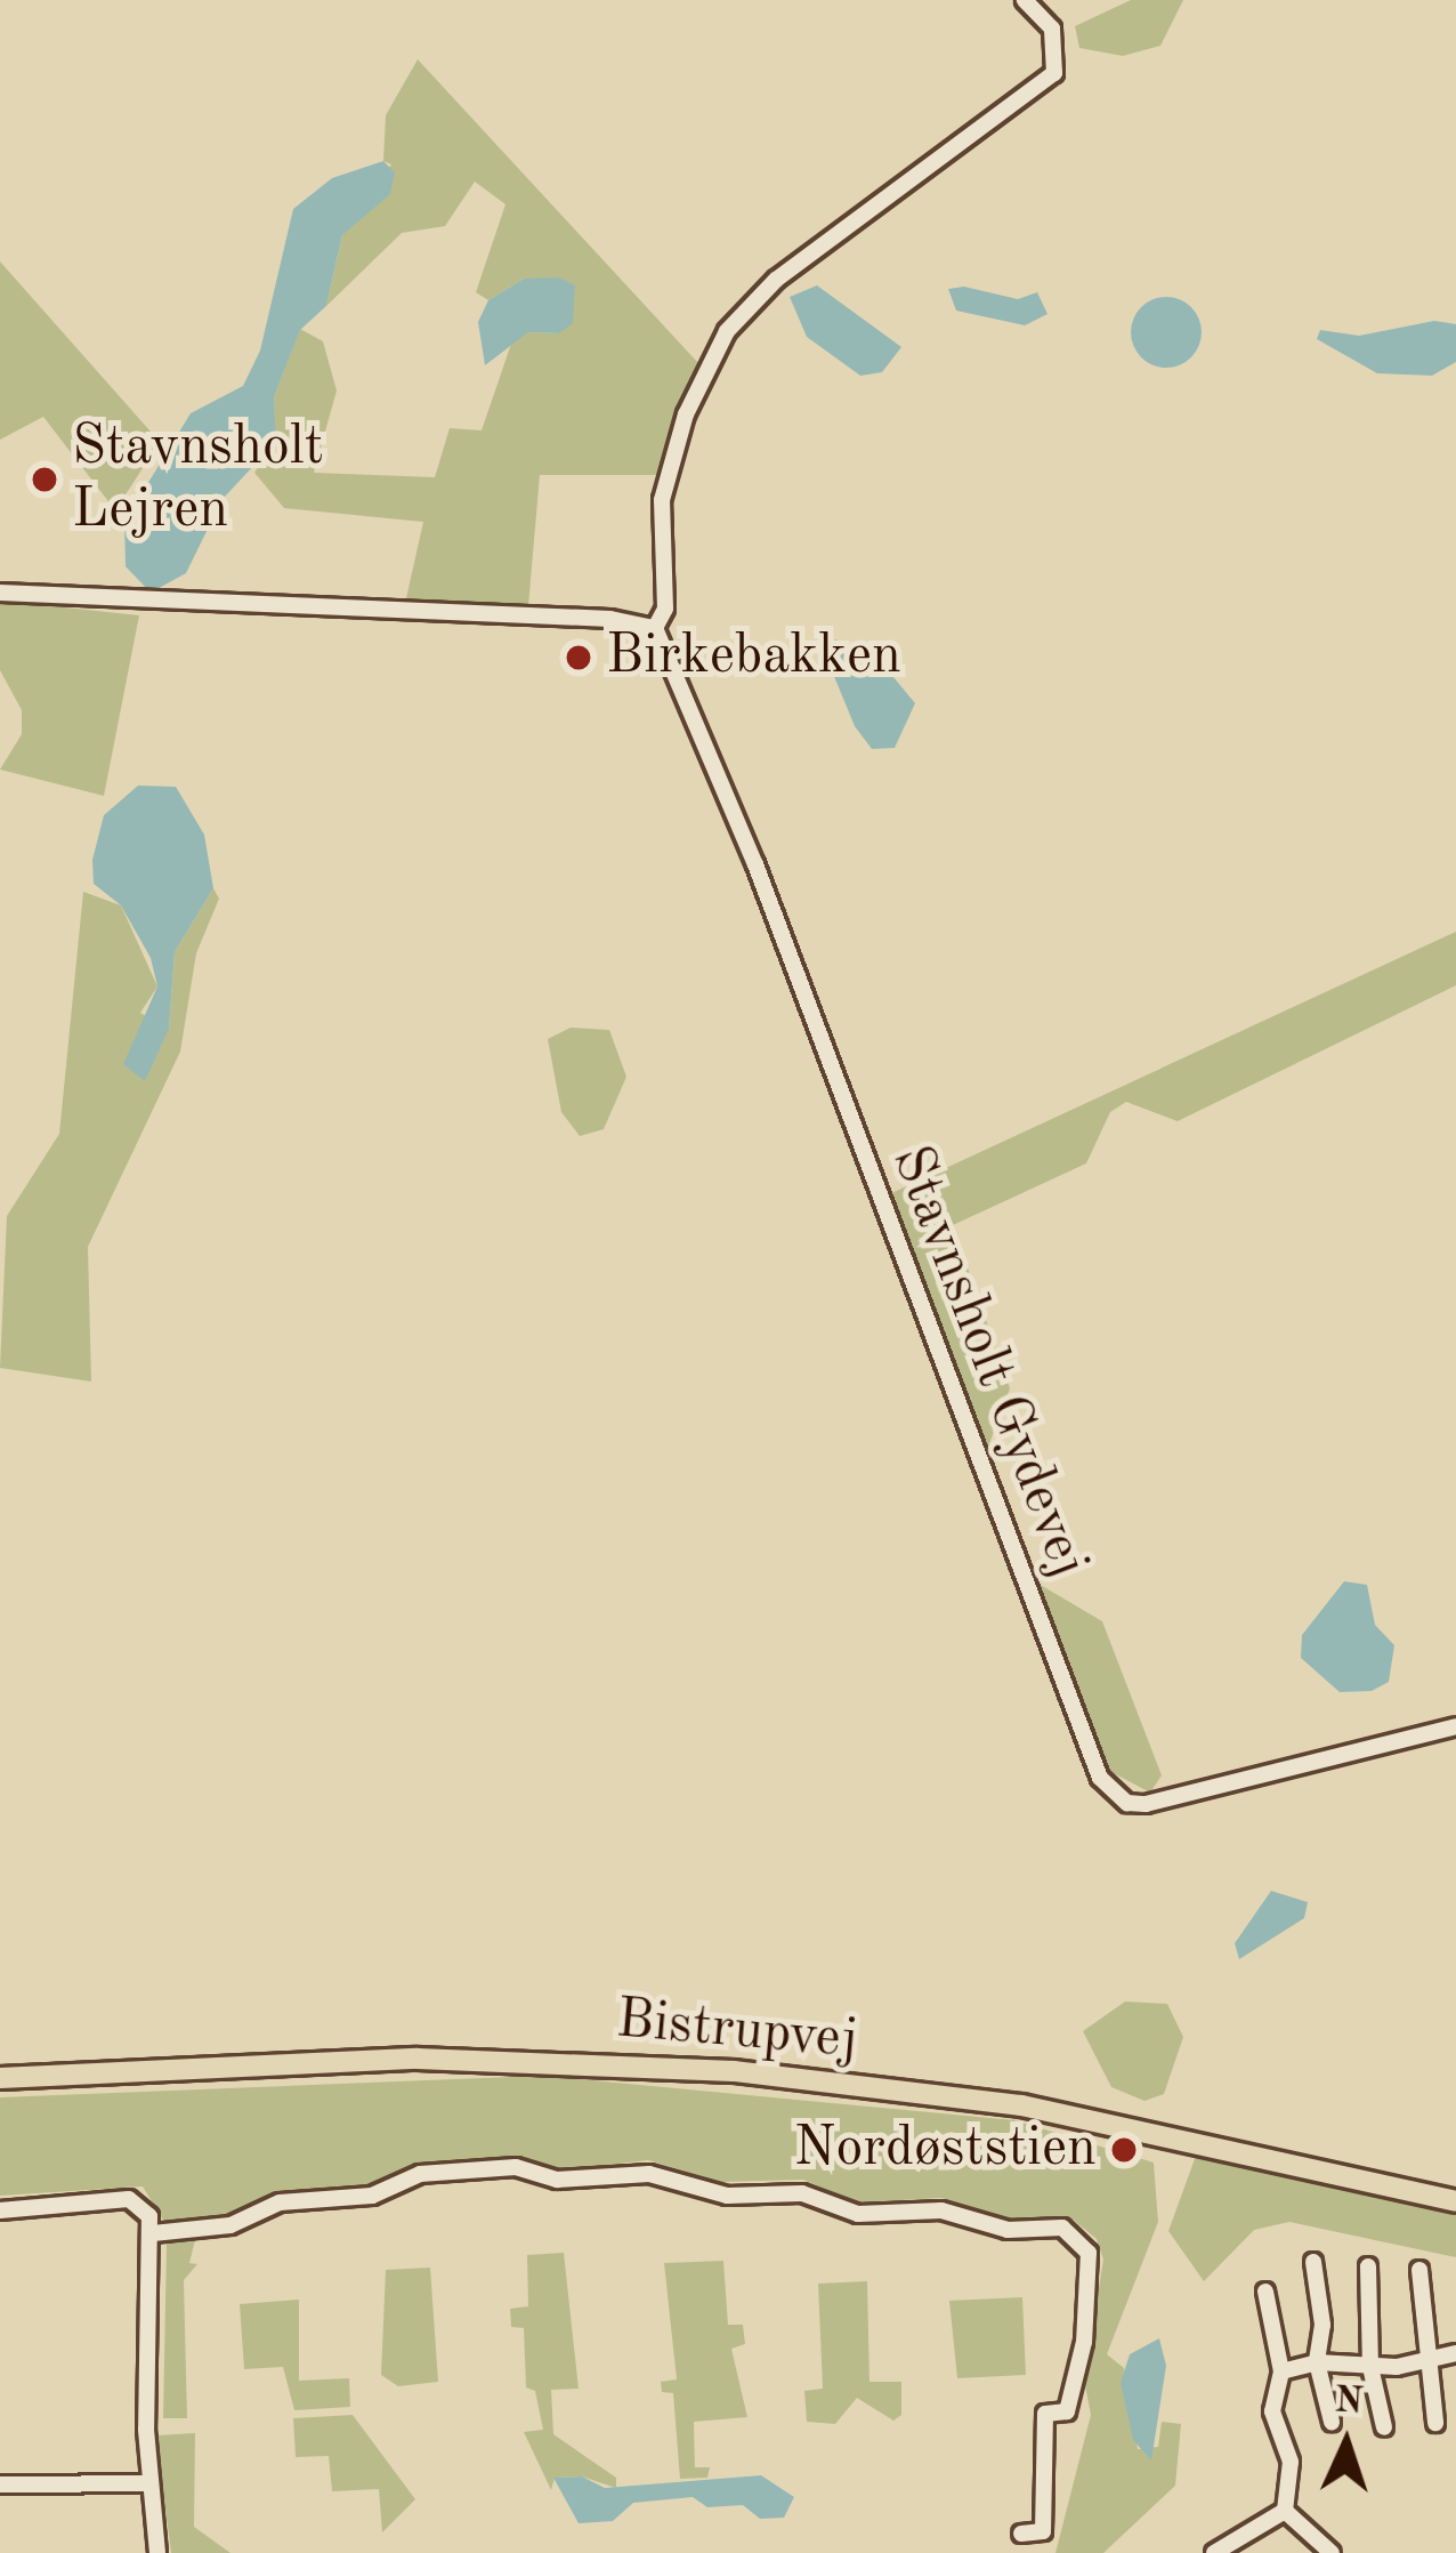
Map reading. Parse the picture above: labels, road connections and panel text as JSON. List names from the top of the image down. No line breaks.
{"streets":{"main road":["Bistrupvej"],"street":["Stavnsholt Gydevej"]},"places":["Stavnsholt Lejren","Birkebakken","Nordøststien"],"north":"top"}
